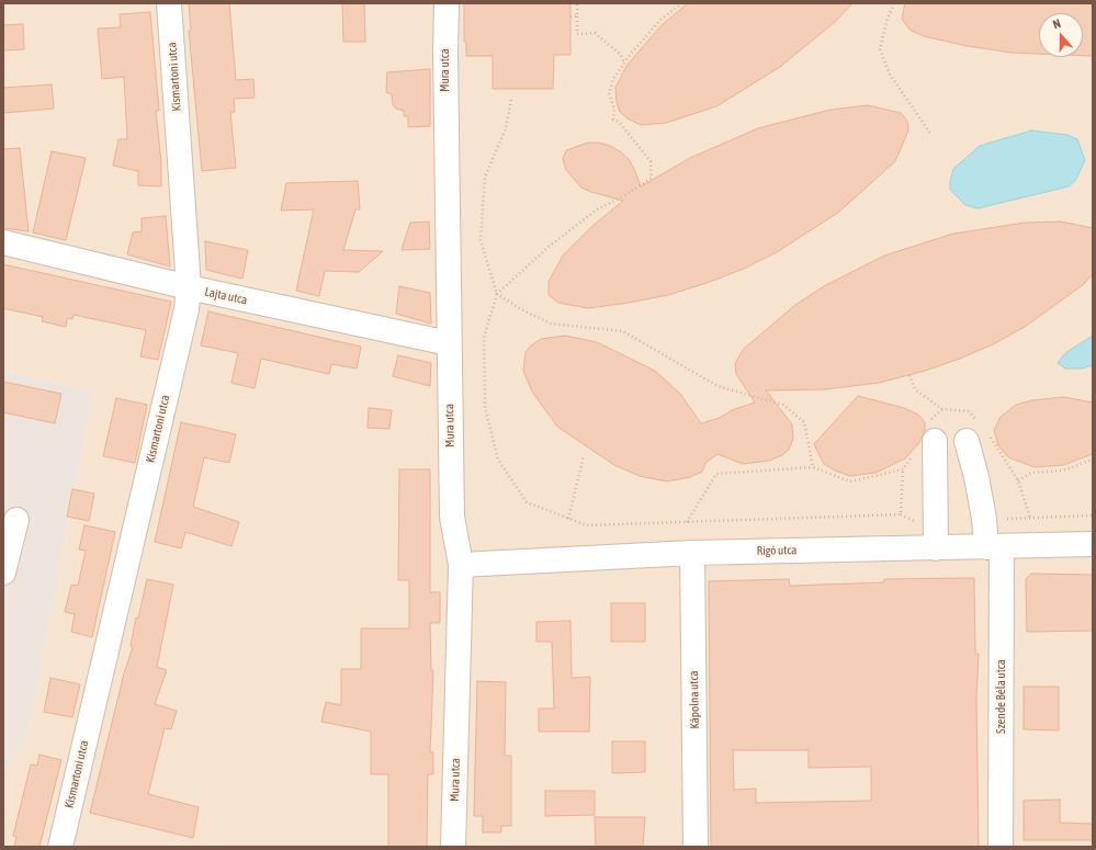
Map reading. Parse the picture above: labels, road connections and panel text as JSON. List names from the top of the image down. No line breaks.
{"streets":{"street":["Mura utca","Kismartoni utca","Lajta utca","Rigó utca","Szende Béla utca","Kápolna utca"]},"crossings":[["Mura utca","Lajta utca"],["Mura utca","Rigó utca"],["Kismartoni utca","Lajta utca"],["Rigó utca","Szende Béla utca"],["Rigó utca","Kápolna utca"]],"north":"top"}
